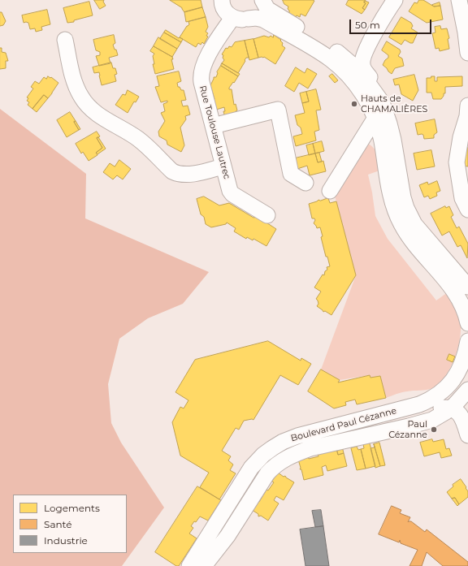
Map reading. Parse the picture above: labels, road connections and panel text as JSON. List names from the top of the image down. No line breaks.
{"streets":{"street":["Rue Toulouse Lautrec","Boulevard Paul Cézanne"]},"places":["Hauts de CHAMALIÈRES","Paul Cézanne"],"legend":["Logements","Santé","Industrie"],"scale_bar":"50 m"}
